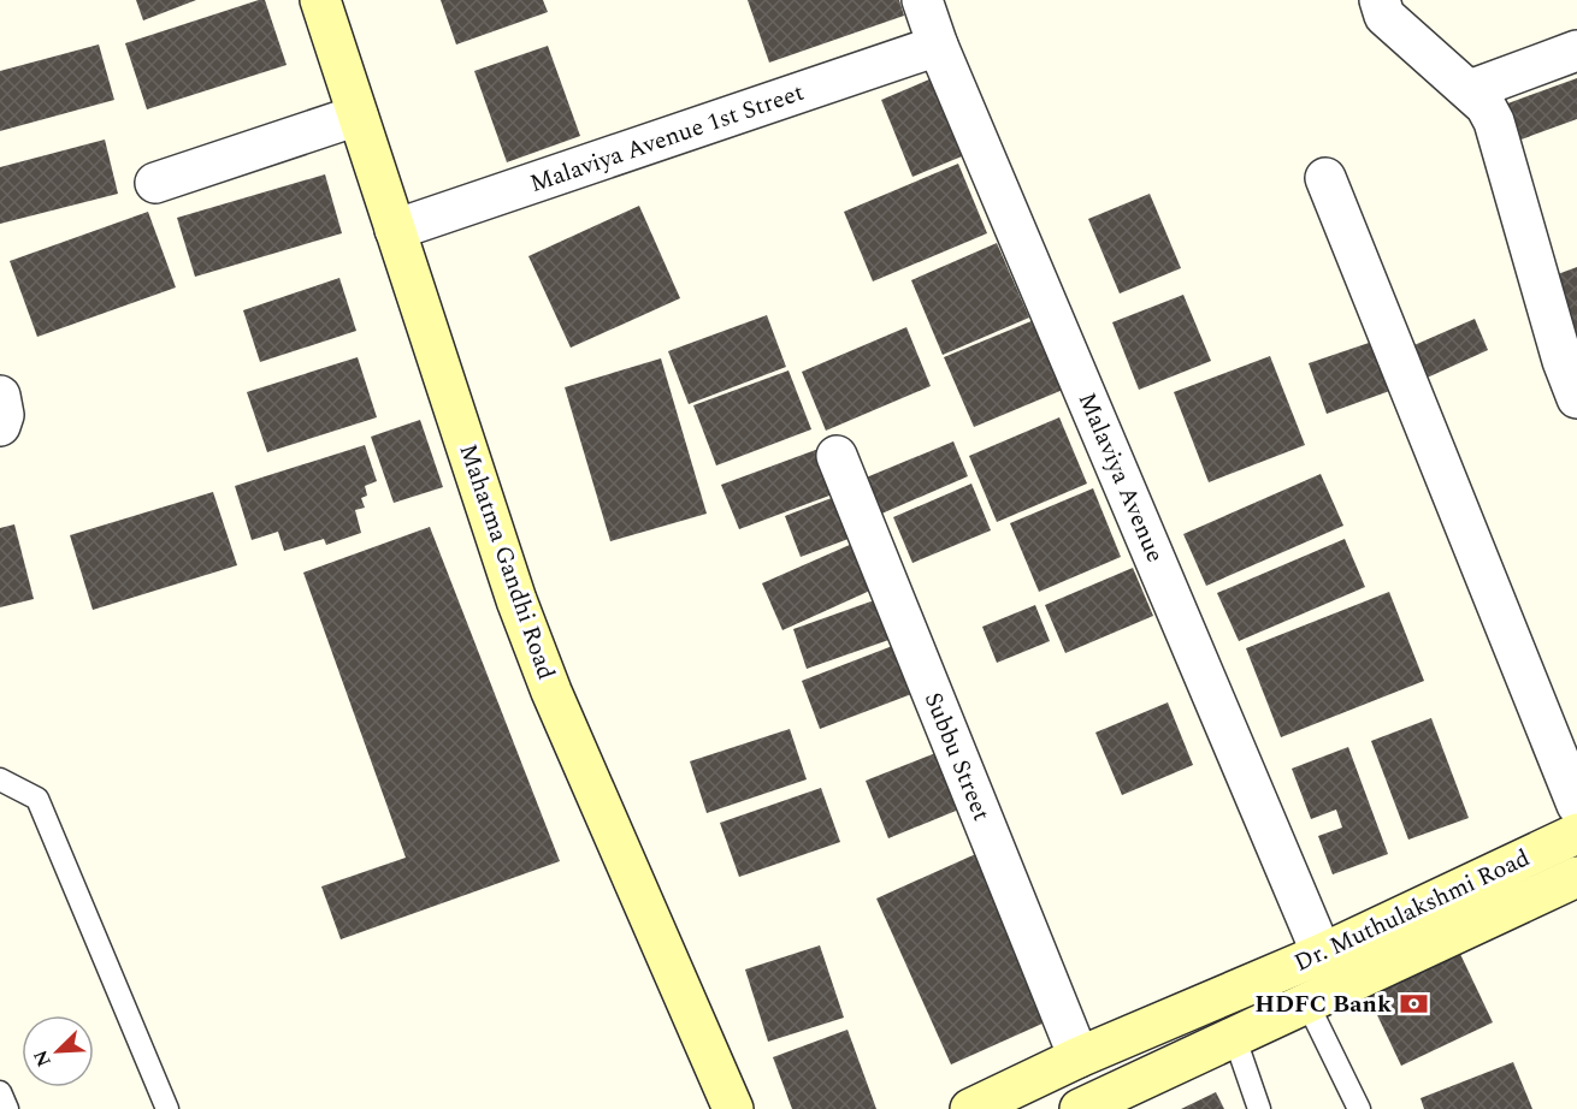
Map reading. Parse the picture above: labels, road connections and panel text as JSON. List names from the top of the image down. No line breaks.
{"streets":{"main road":["Mahatma Gandhi Road","Dr. Muthulakshmi Road"],"street":["Malaviya Avenue 1st Street","Malaviya Avenue","Subbu Street"]},"crossings":[["Malaviya Avenue 1st Street","Malaviya Avenue"],["Malaviya Avenue 1st Street","Mahatma Gandhi Road"],["Malaviya Avenue","Dr. Muthulakshmi Road"],["Subbu Street","Dr. Muthulakshmi Road"]],"places":{"bank":["HDFC Bank"]},"north":"bottom left"}
